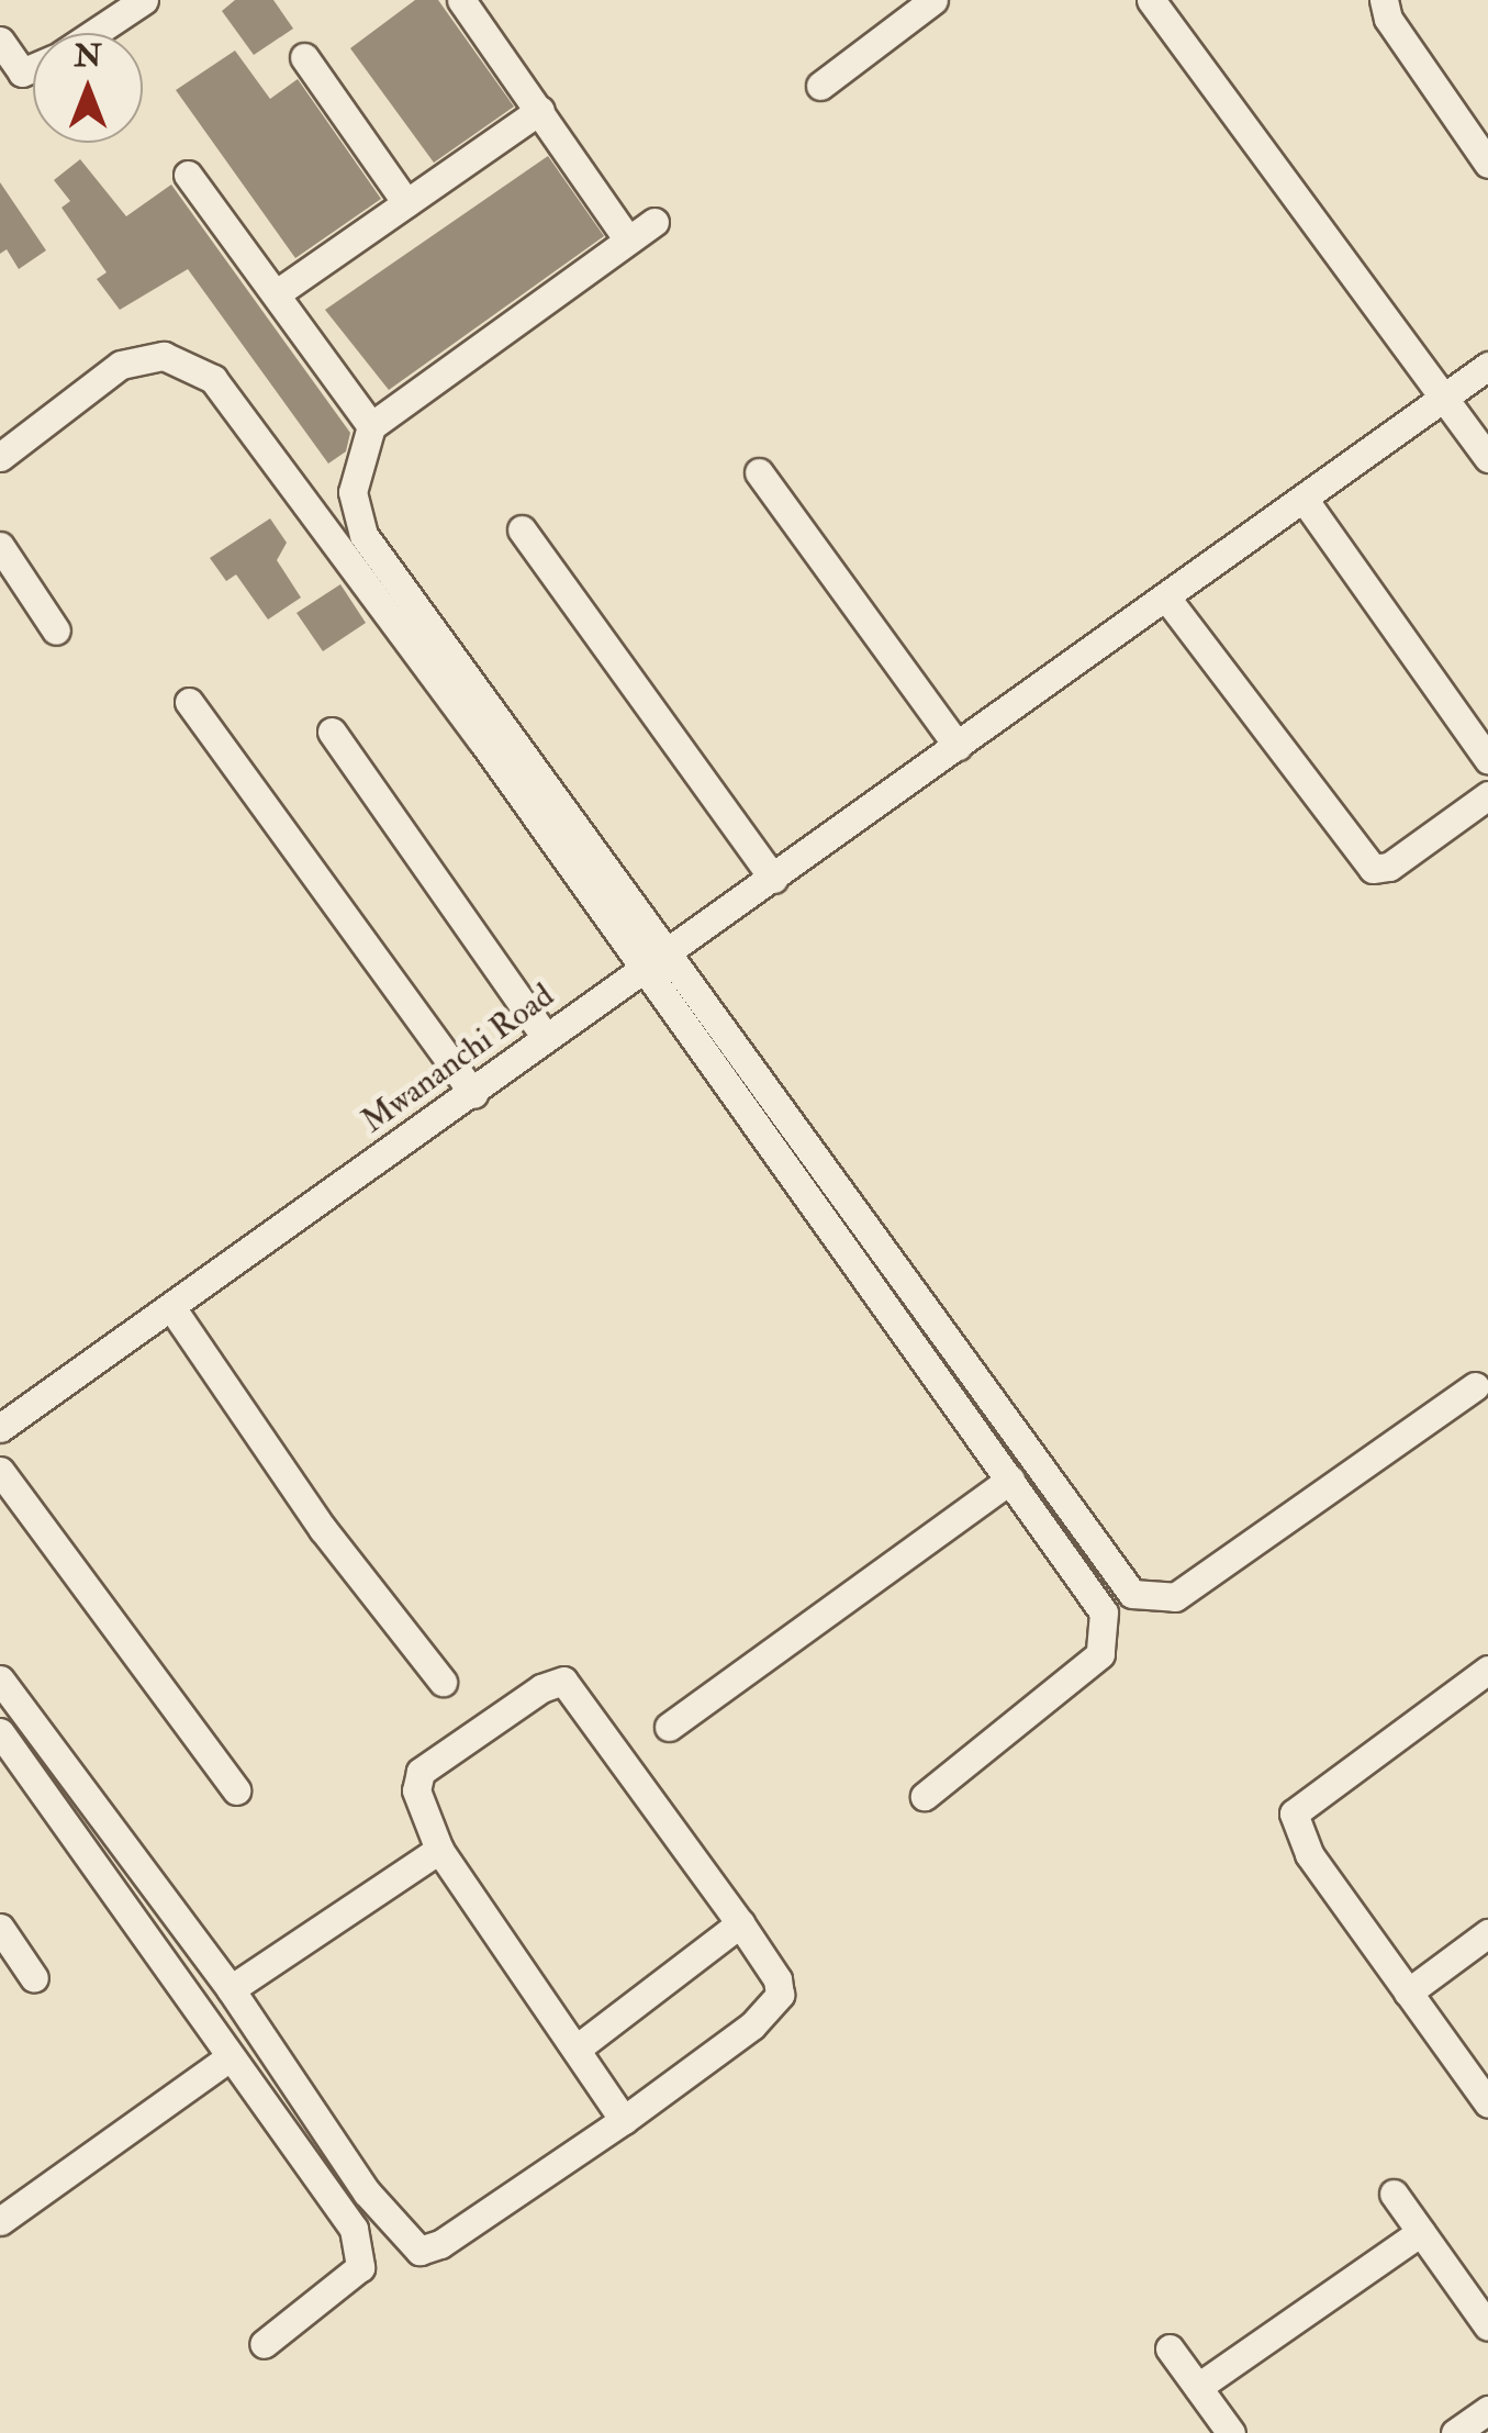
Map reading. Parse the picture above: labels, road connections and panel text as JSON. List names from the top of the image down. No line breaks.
{"streets":{"street":["Mwananchi Road"]},"north":"top"}
